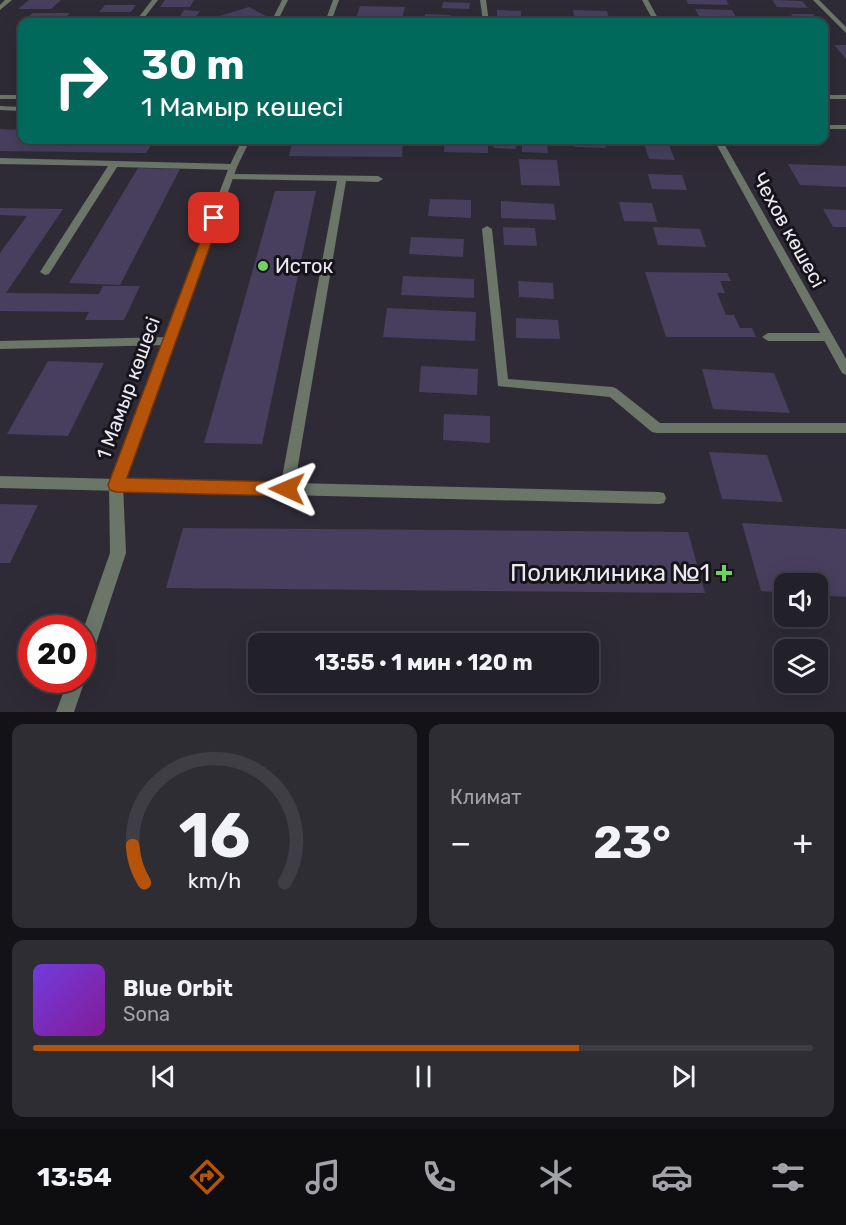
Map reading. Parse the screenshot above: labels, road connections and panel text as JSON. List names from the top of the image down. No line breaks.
{"streets":{"street":["Чехов көшесі","1 Мамыр көшесі"]},"places":{"other":["Исток"],"health":["Поликлиника №1"]},"page":{"turn":["30 m","1 Мамыр көшесі"],"limit":"20","trip":"13:55 · 1 мин · 120 m","tile":"Климат","heat":["−","23°","+"],"song":["Blue Orbit","Sona"],"tabs":"13:54","gauge":["16","km/h"]}}
